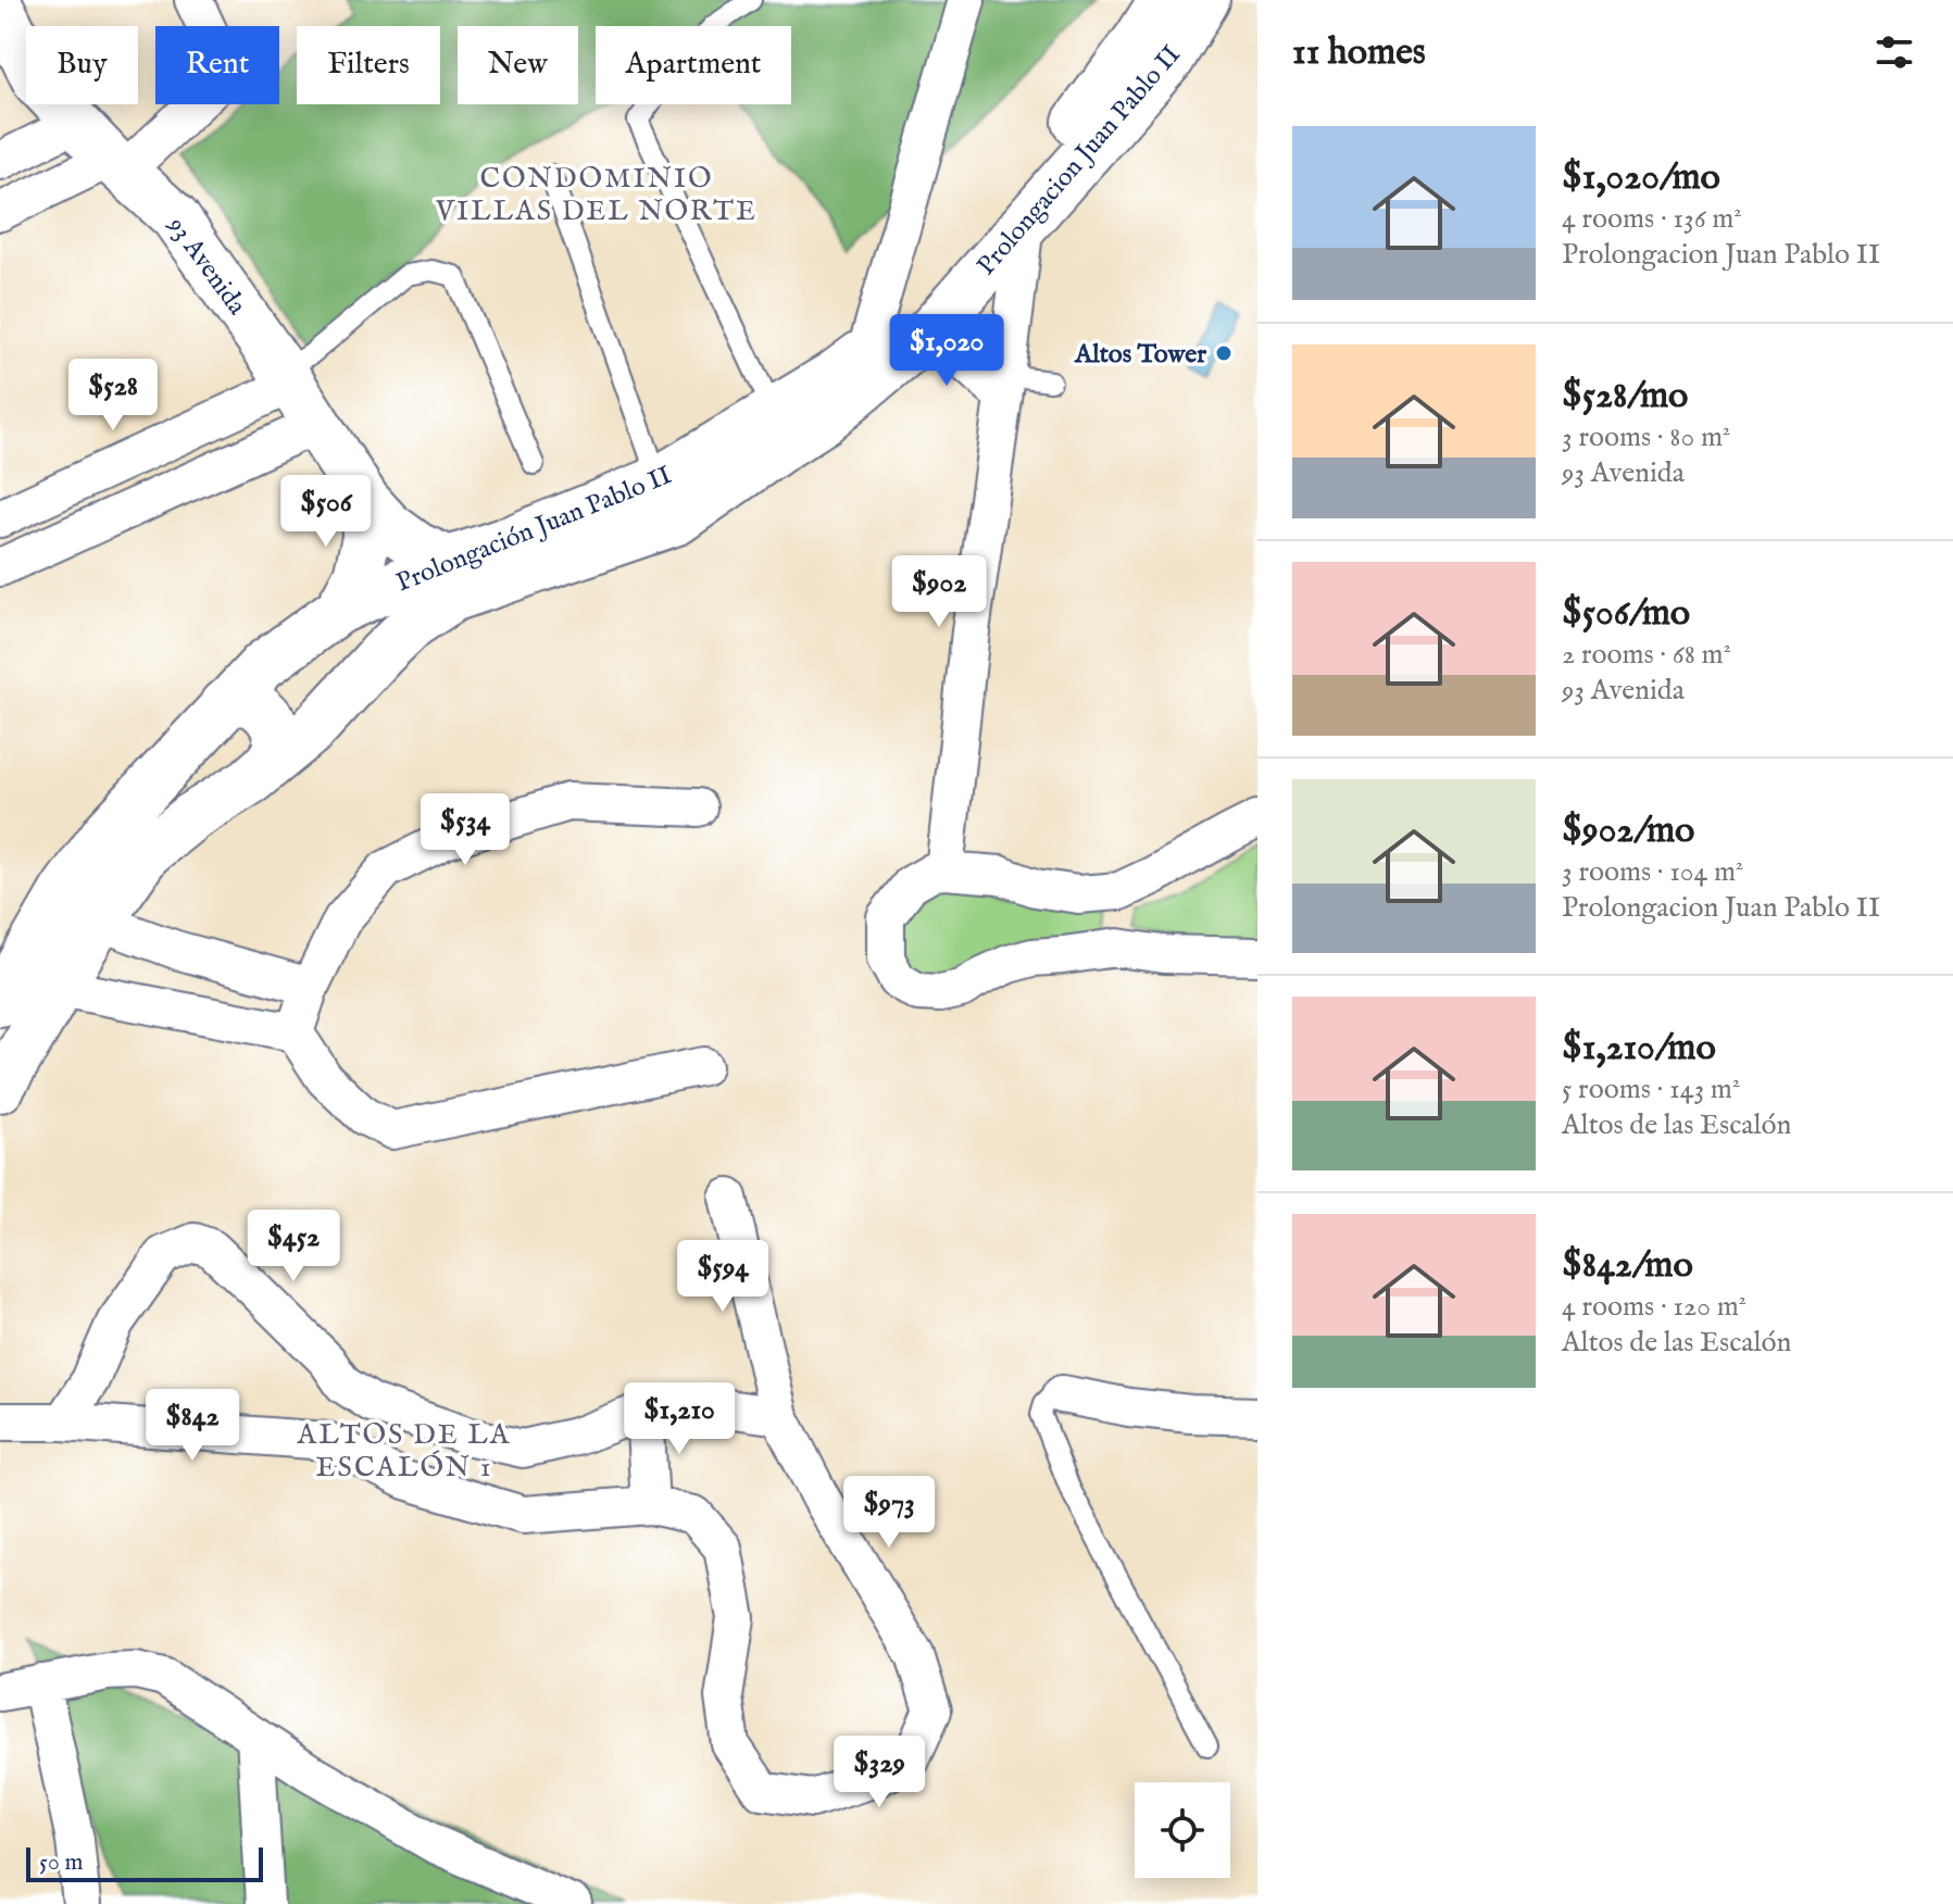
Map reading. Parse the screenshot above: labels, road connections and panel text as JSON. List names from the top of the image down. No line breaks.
{"streets":{"main road":["Prolongacion Juan Pablo II","93 Avenida","Prolongación Juan Pablo II"]},"crossings":[["93 Avenida","Prolongación Juan Pablo II"]],"districts":["CONDOMINIO VILLAS DEL NORTE","ALTOS DE LA ESCALÓN 1"],"places":["Altos Tower"],"scale_bar":"50 m","page":{"heading":"11 homes","chip":["Buy","Rent","Filters","New","Apartment"],"list":[{"name":"$1,020/mo","note":"4 rooms · 136 m² · Prolongacion Juan Pablo II"},{"name":"$528/mo","note":"3 rooms · 80 m² · 93 Avenida"},{"name":"$506/mo","note":"2 rooms · 68 m² · 93 Avenida"},{"name":"$902/mo","note":"3 rooms · 104 m² · Prolongacion Juan Pablo II"},{"name":"$1,210/mo","note":"5 rooms · 143 m² · Altos de las Escalón"},{"name":"$842/mo","note":"4 rooms · 120 m² · Altos de las Escalón"}],"price":["$1,020","$528","$506","$902","$534","$452","$594","$1,210","$842","$973","$329"],"scale":"50 m"}}
